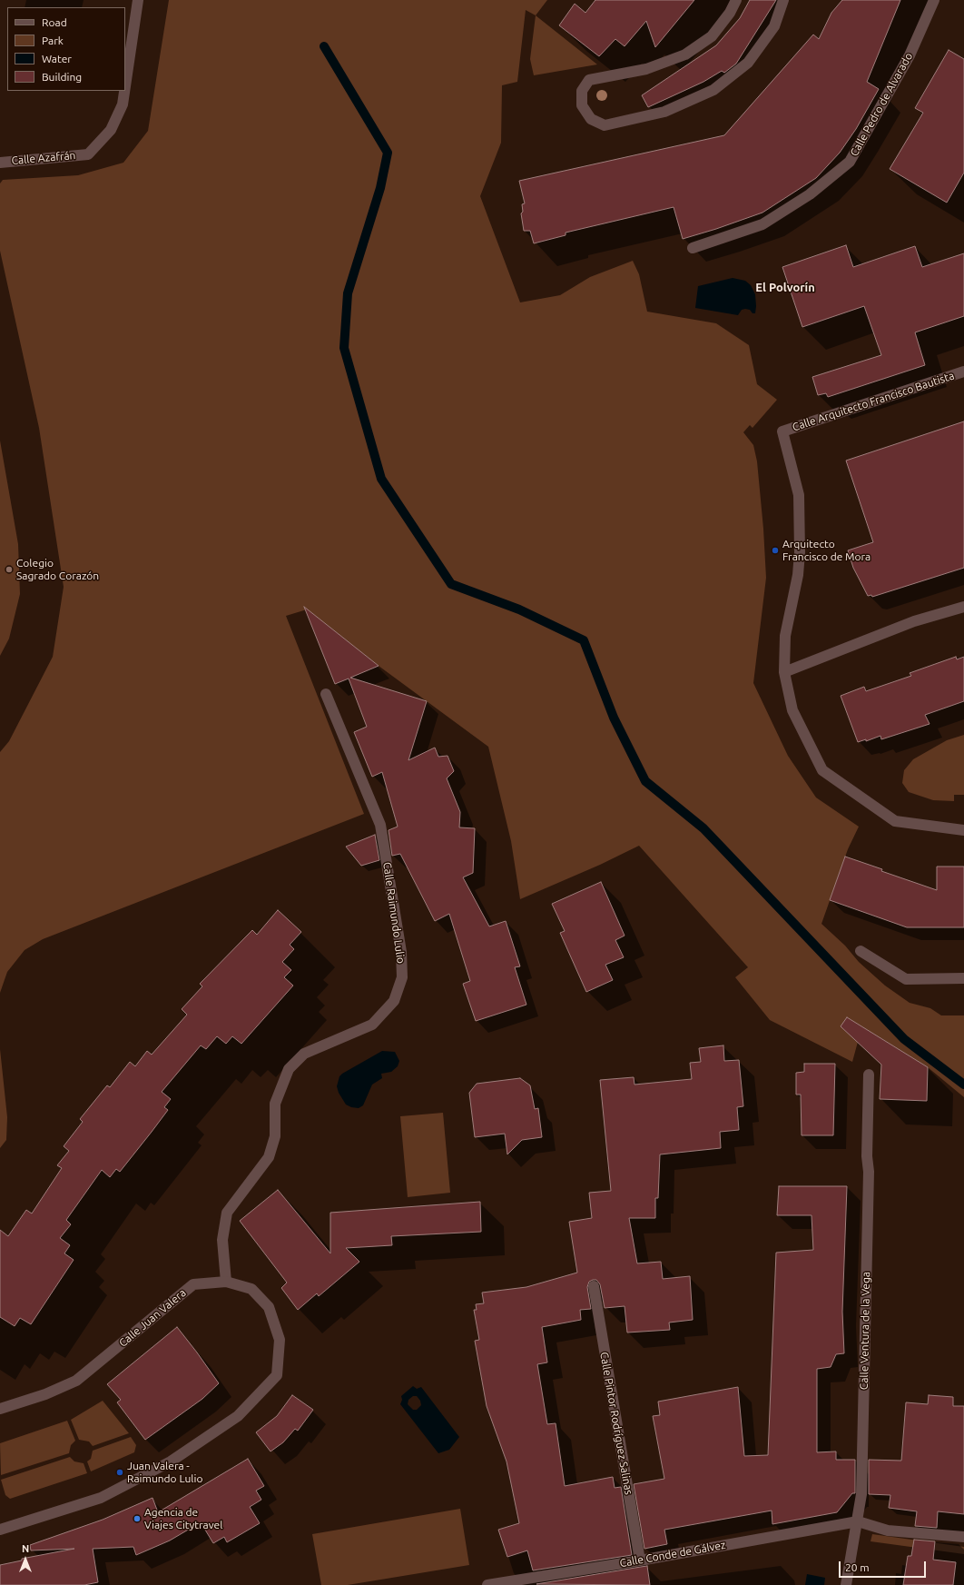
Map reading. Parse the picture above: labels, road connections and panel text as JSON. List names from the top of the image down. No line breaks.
{"streets":{"street":["Calle Pedro de Alvarado","Calle Azafrán","Calle Arquitecto Francisco Bautista","Calle Raimundo Lulio","Calle Juan Valera","Calle Ventura de la Vega","Calle Pintor Rodríguez Salinas","Calle Conde de Gálvez"]},"crossings":[["Calle Raimundo Lulio","Calle Juan Valera"],["Calle Ventura de la Vega","Calle Conde de Gálvez"],["Calle Pintor Rodríguez Salinas","Calle Conde de Gálvez"]],"districts":["El Polvorín"],"places":["Arquitecto Francisco de Mora","Colegio Sagrado Corazón","Juan Valera - Raimundo Lulio","Agencia de Viajes Citytravel"],"legend":["Road","Park","Water","Building"],"scale_bar":"20 m","north":"top"}
